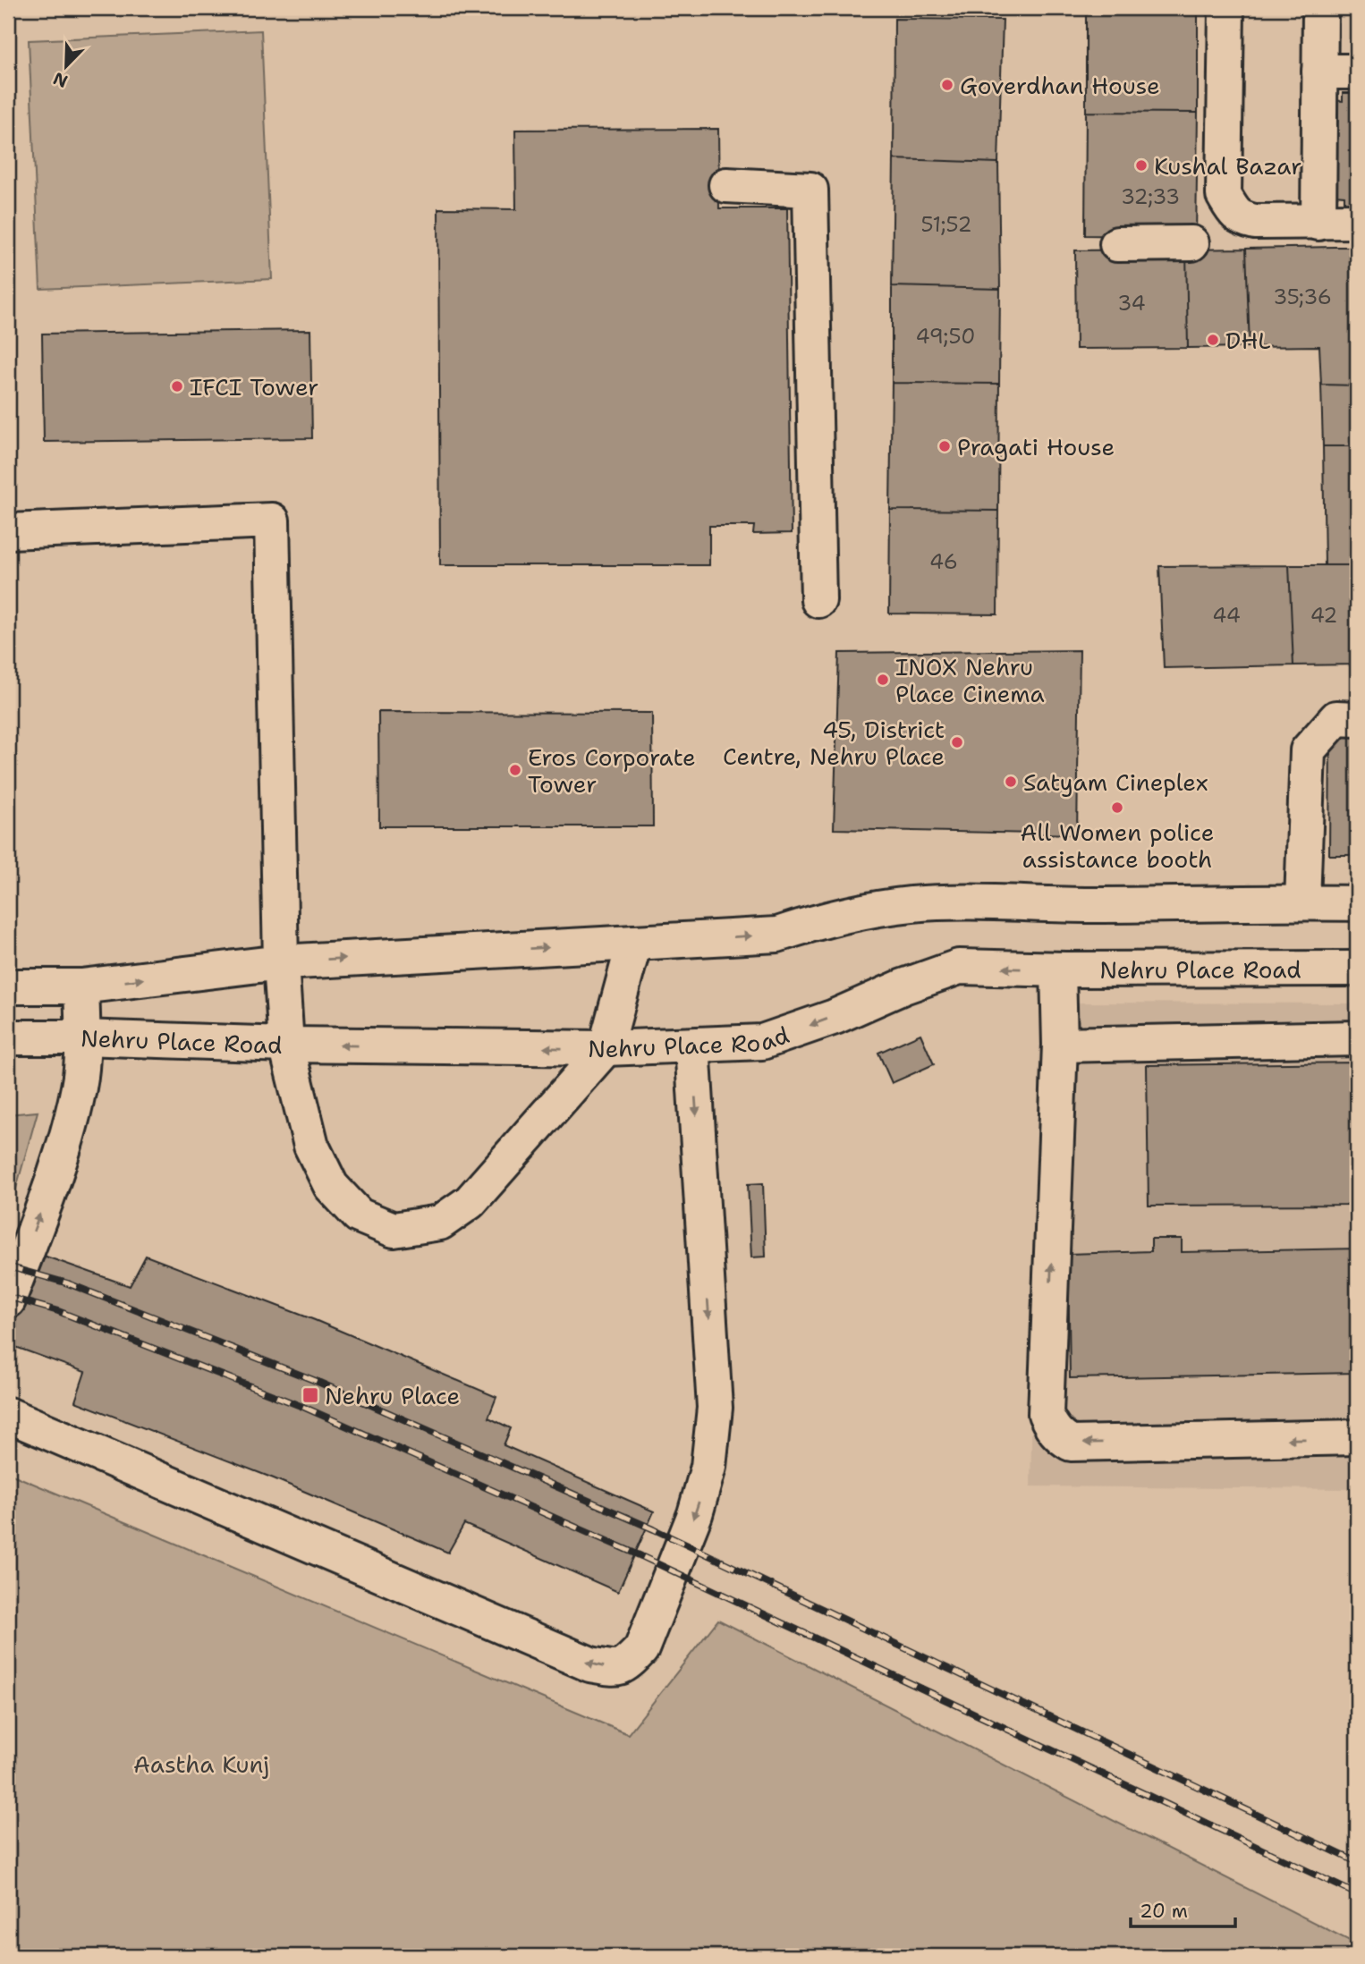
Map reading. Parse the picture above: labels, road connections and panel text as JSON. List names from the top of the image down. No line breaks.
{"streets":{"street":["Nehru Place Road"]},"parks":["Aastha Kunj"],"places":{"other":["Goverdhan House","Kushal Bazar","DHL","IFCI Tower","Pragati House","INOX Nehru Place Cinema","45, District Centre, Nehru Place","Eros Corporate Tower","Satyam Cineplex","All Women police assistance booth"],"transit":["Nehru Place"]},"house_numbers":["32;33","51;52","35;36","34","49;50","46","44","42"],"scale_bar":"20 m","north":"bottom left"}
